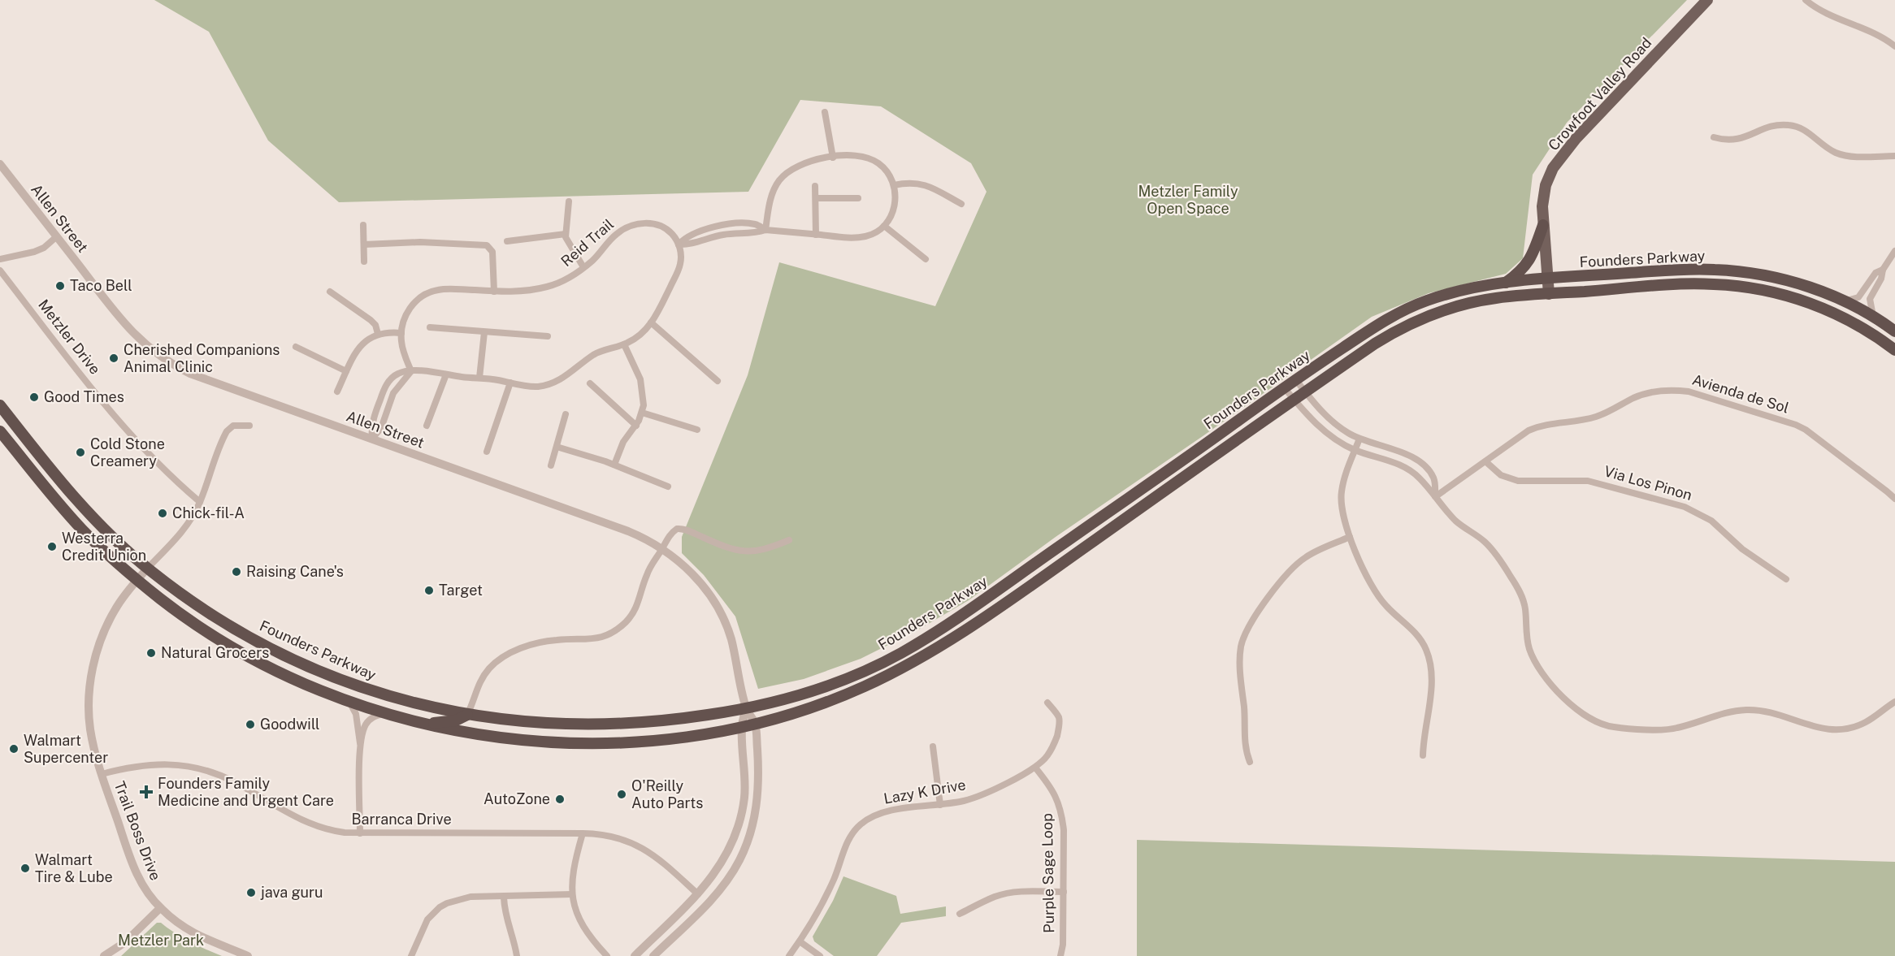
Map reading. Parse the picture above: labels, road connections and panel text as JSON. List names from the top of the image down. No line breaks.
{"streets":{"highway":["Founders Parkway"],"main road":["Crowfoot Valley Road"],"street":["Allen Street","Reid Trail","Metzler Drive","Avienda de Sol","Via Los Pinon","Lazy K Drive","Barranca Drive","Trail Boss Drive","Purple Sage Loop"]},"crossings":[["Crowfoot Valley Road","Founders Parkway"],["Allen Street","Founders Parkway"],["Founders Parkway","Trail Boss Drive"],["Metzler Drive","Trail Boss Drive"],["Avienda de Sol","Via Los Pinon"],["Lazy K Drive","Purple Sage Loop"],["Barranca Drive","Trail Boss Drive"]],"parks":["Metzler Family Open Space","Metzler Park"],"places":{"other":["Taco Bell","Cherished Companions Animal Clinic","Good Times","Cold Stone Creamery","Chick-fil-A","Westerra Credit Union","Raising Cane's","Target","Natural Grocers","Goodwill","Walmart Supercenter","O'Reilly Auto Parts","AutoZone","Walmart Tire & Lube","java guru"],"health":["Founders Family Medicine and Urgent Care"]}}
